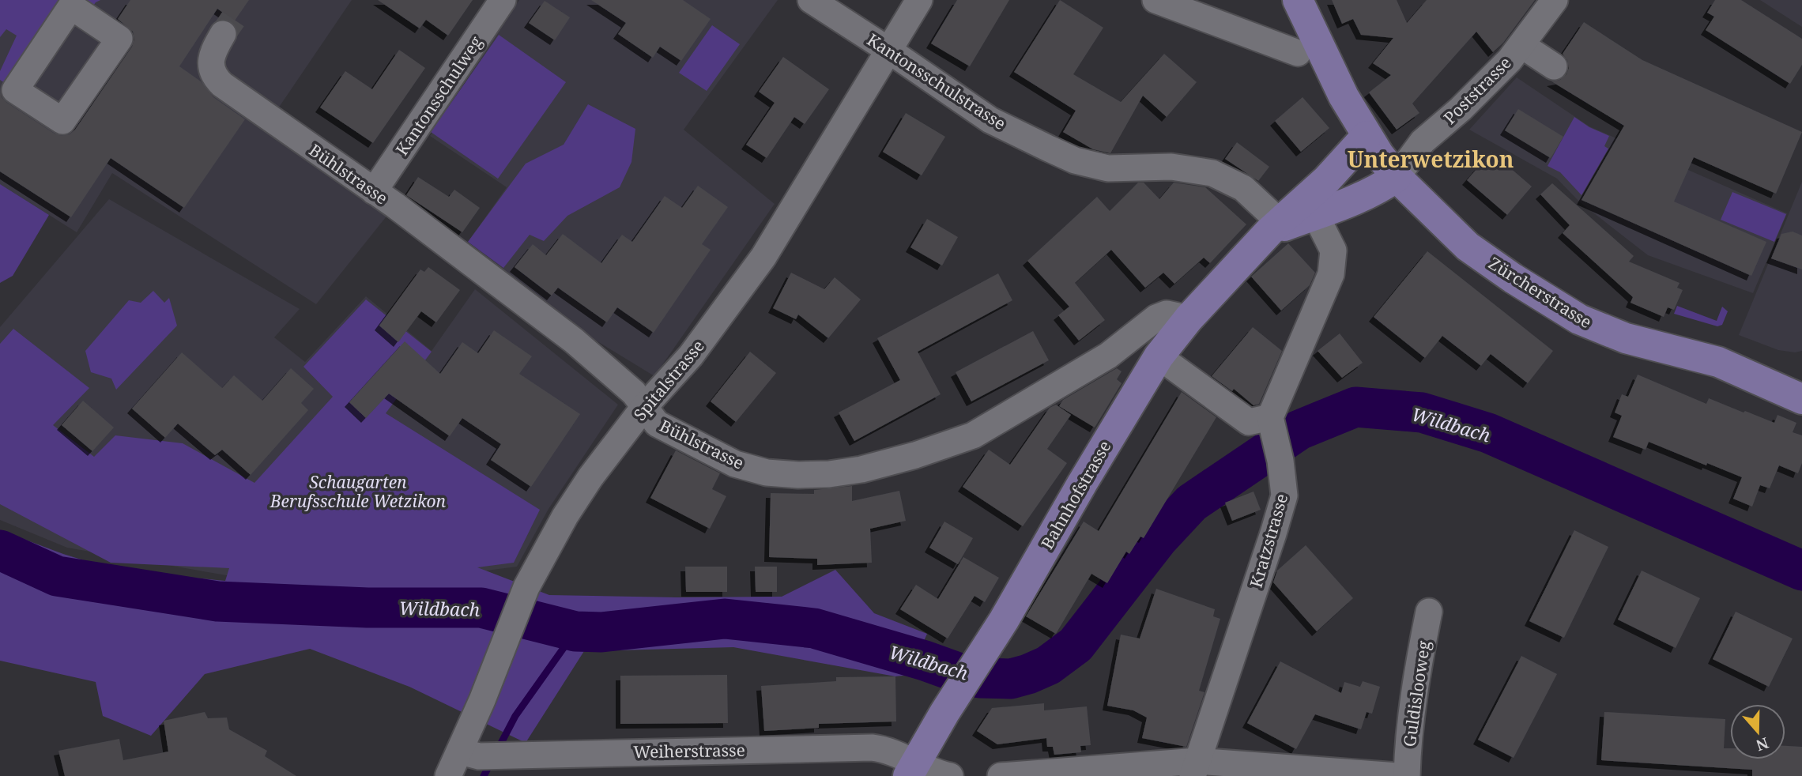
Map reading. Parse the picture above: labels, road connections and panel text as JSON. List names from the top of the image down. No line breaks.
{"streets":{"main road":["Zürcherstrasse","Bahnhofstrasse"],"street":["Kantonsschulstrasse","Poststrasse","Kantonsschulweg","Bühlstrasse","Spitalstrasse","Kratzstrasse","Guldislooweg","Weiherstrasse"]},"crossings":[["Kantonsschulstrasse","Spitalstrasse"],["Kantonsschulstrasse","Bahnhofstrasse"],["Poststrasse","Zürcherstrasse"],["Poststrasse","Bahnhofstrasse"],["Kantonsschulweg","Bühlstrasse"],["Bühlstrasse","Spitalstrasse"],["Bühlstrasse","Bahnhofstrasse"],["Zürcherstrasse","Bahnhofstrasse"],["Spitalstrasse","Weiherstrasse"],["Bahnhofstrasse","Weiherstrasse"]],"districts":["Unterwetzikon"],"water":["Wildbach"],"parks":["Schaugarten Berufsschule Wetzikon"],"north":"bottom"}
